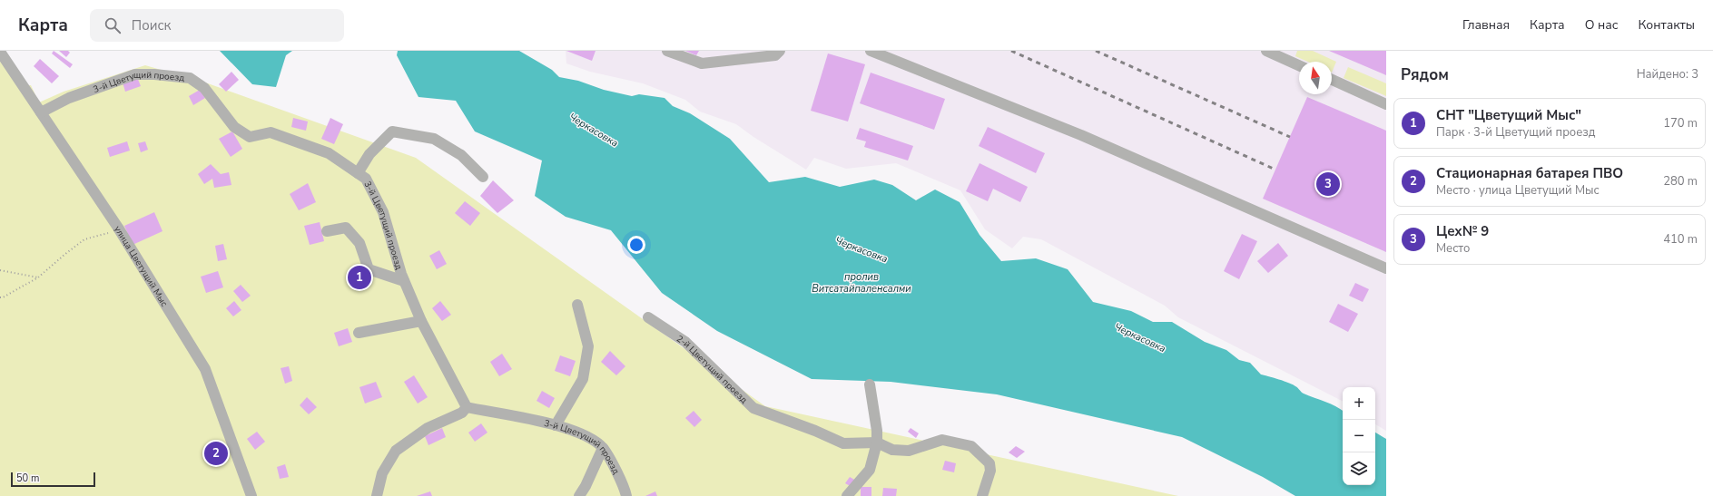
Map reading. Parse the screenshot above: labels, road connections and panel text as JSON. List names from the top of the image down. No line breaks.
{"streets":{"street":["3-й Цветущий проезд","улица Цветущий Мыс","2-й Цветущий проезд"]},"crossings":[["3-й Цветущий проезд","улица Цветущий Мыс"]],"water":["Черкасовка","пролив Витсатайпаленсалми"],"scale_bar":"50 m","north":"top","page":{"header":"Карта","search":"Поиск","nav":["Главная","Карта","О нас","Контакты"],"heading":["Рядом","Найдено: 3"],"list":[{"mark":"1","name":"СНТ \"Цветущий Мыс\"","note":"Парк · 3-й Цветущий проезд","value":"170 m"},{"mark":"2","name":"Стационарная батарея ПВО","note":"Место · улица Цветущий Мыс","value":"280 m"},{"mark":"3","name":"Цех№ 9","note":"Место","value":"410 m"}],"pins":["3","1","2"],"map_buttons":["+","−"],"scale":"50 m"}}
